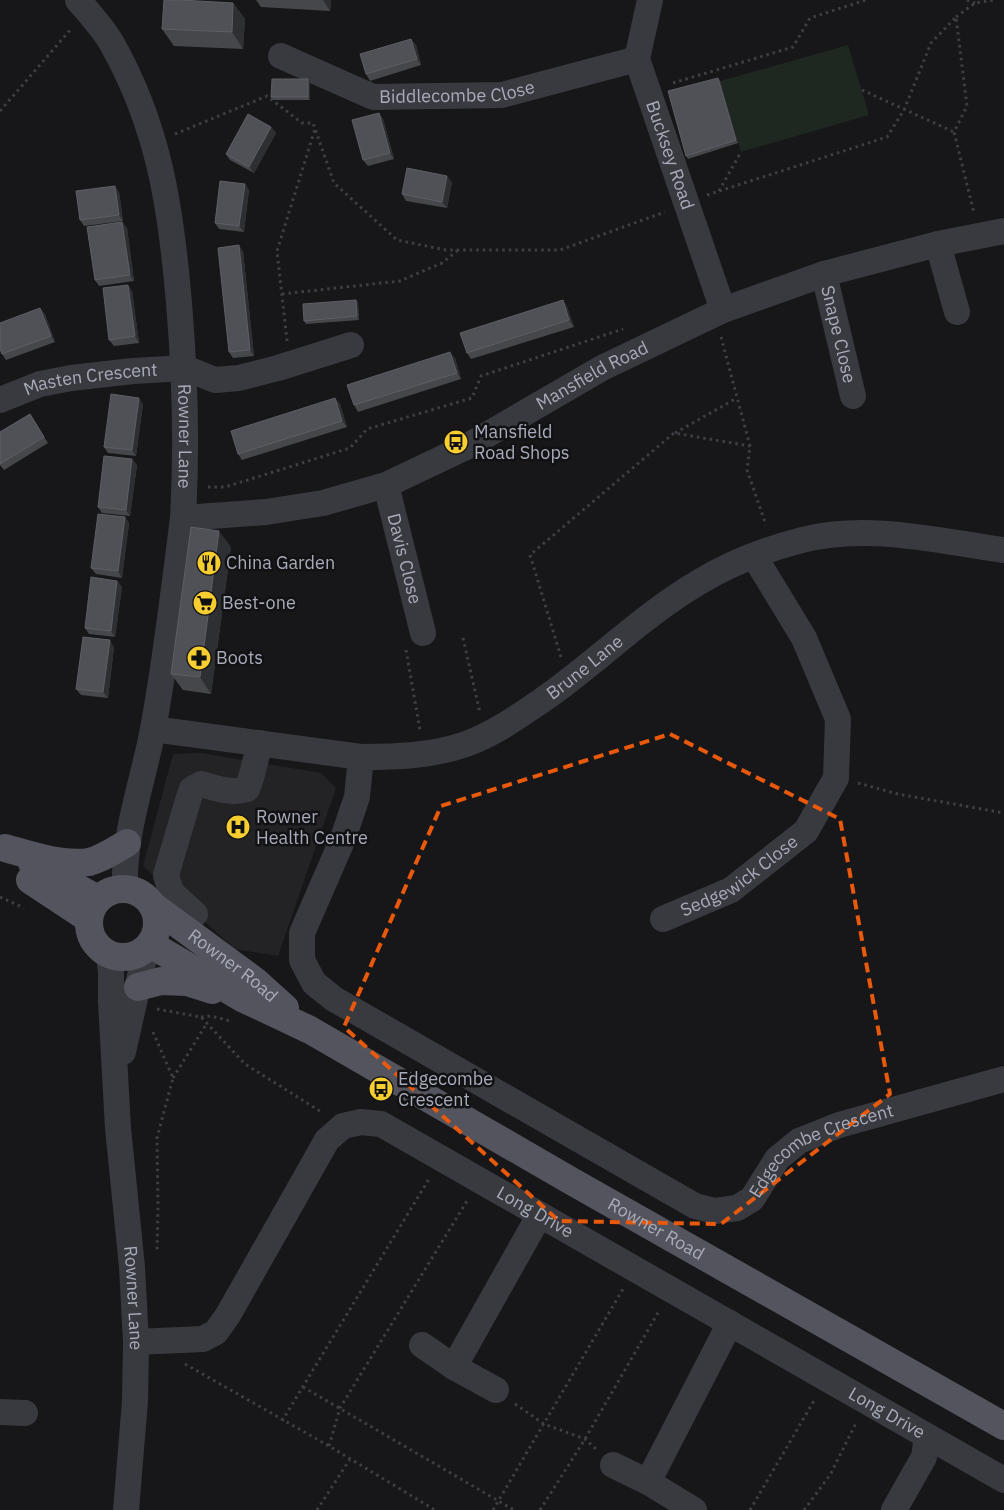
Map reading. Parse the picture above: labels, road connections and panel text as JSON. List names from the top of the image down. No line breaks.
{"streets":{"main road":["Rowner Road"],"street":["Biddlecombe Close","Bucksey Road","Snape Close","Mansfield Road","Masten Crescent","Rowner Lane","Davis Close","Brune Lane","Sedgewick Close","Edgecombe Crescent","Long Drive"]},"crossings":[["Biddlecombe Close","Bucksey Road"],["Bucksey Road","Mansfield Road"],["Snape Close","Mansfield Road"],["Mansfield Road","Rowner Lane"],["Mansfield Road","Davis Close"],["Masten Crescent","Rowner Lane"],["Rowner Lane","Brune Lane"],["Rowner Lane","Rowner Road"],["Rowner Lane","Long Drive"],["Brune Lane","Sedgewick Close"],["Brune Lane","Edgecombe Crescent"]],"places":{"bus stop":["Mansfield Road Shops","Edgecombe Crescent"],"restaurant":["China Garden"],"supermarket":["Best-one"],"pharmacy":["Boots"],"hospital":["Rowner Health Centre"]}}
